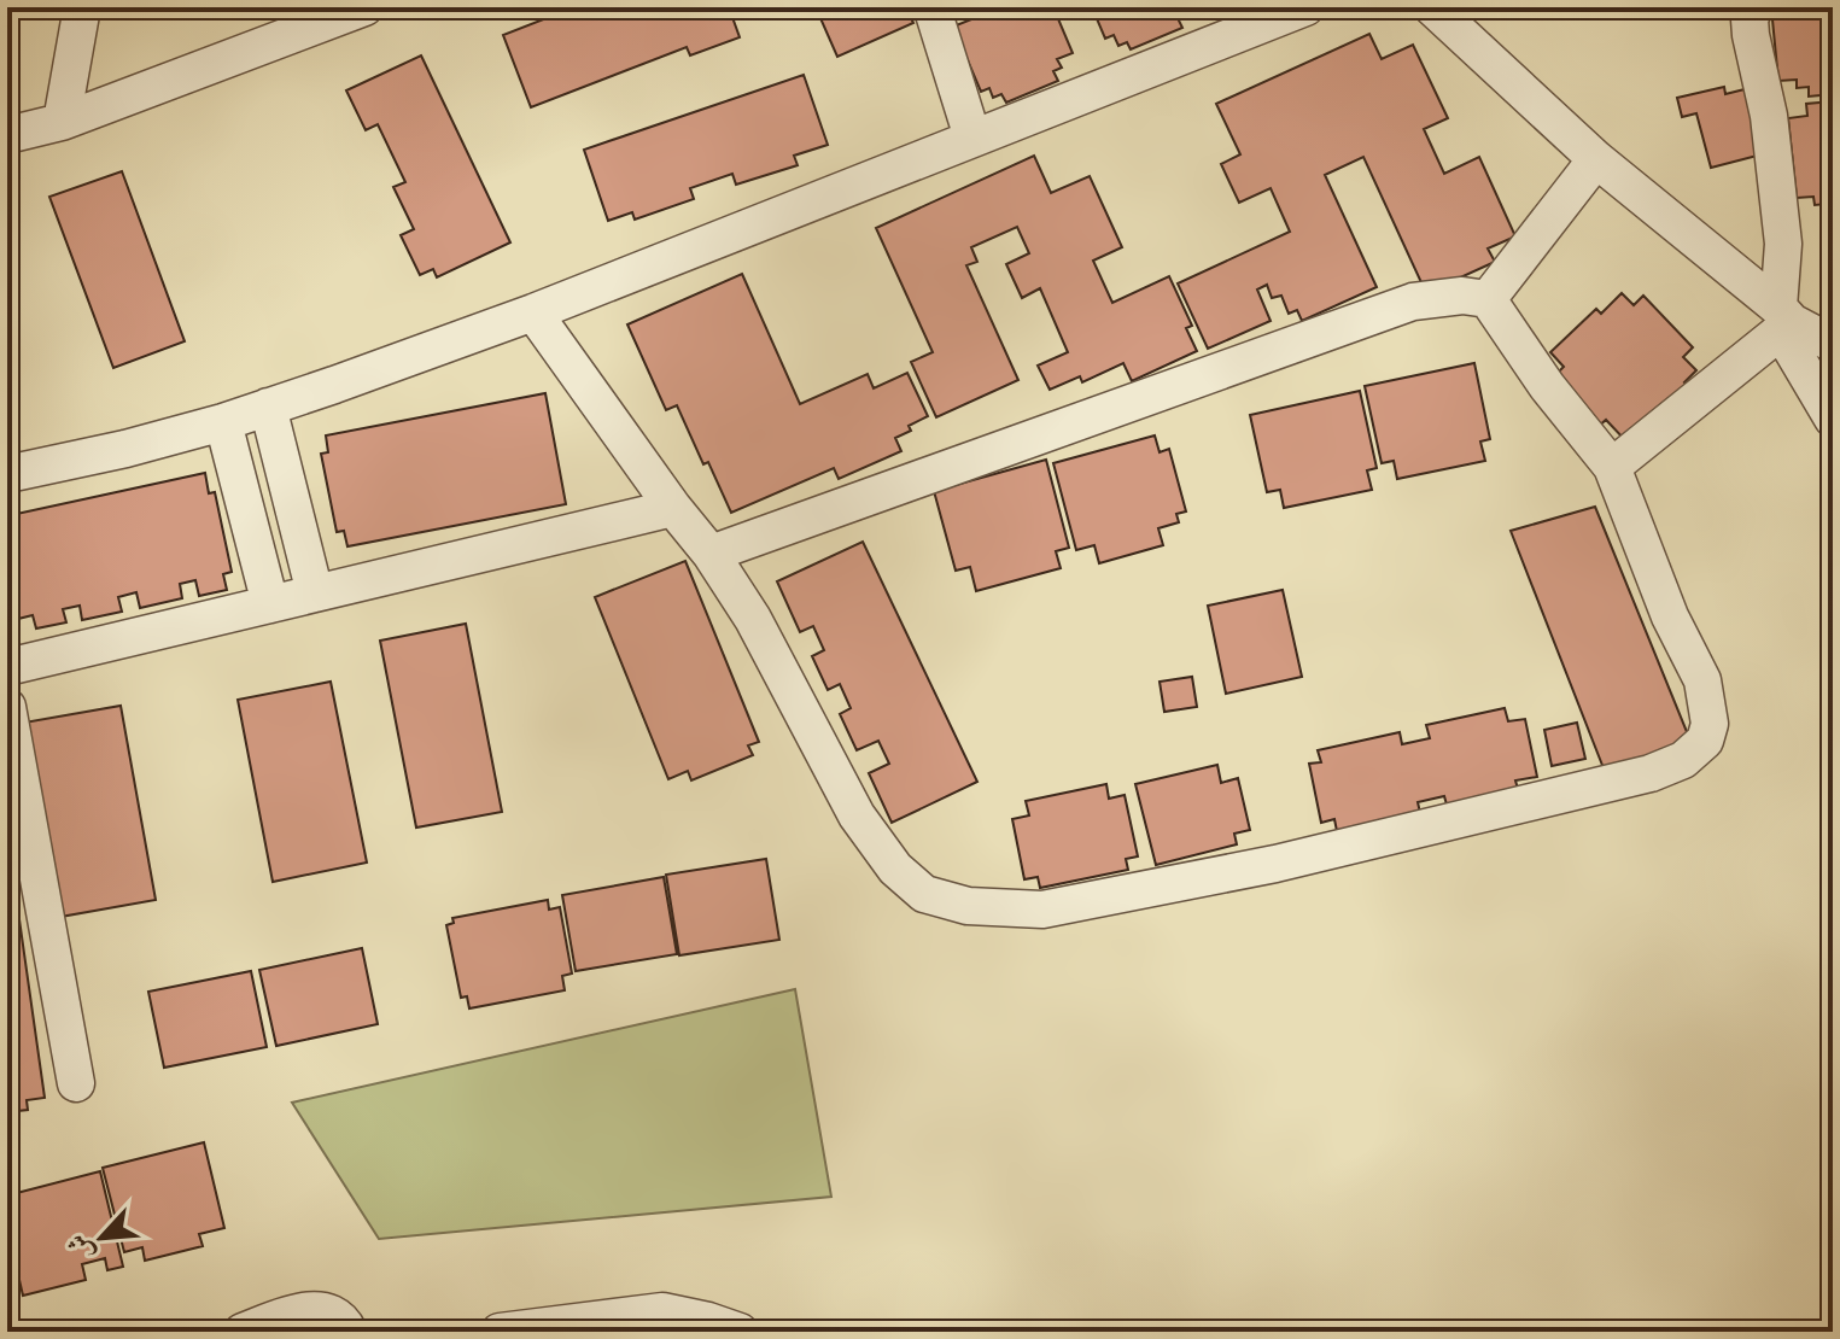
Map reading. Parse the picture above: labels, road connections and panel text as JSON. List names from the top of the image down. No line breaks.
{"north":"bottom left"}
